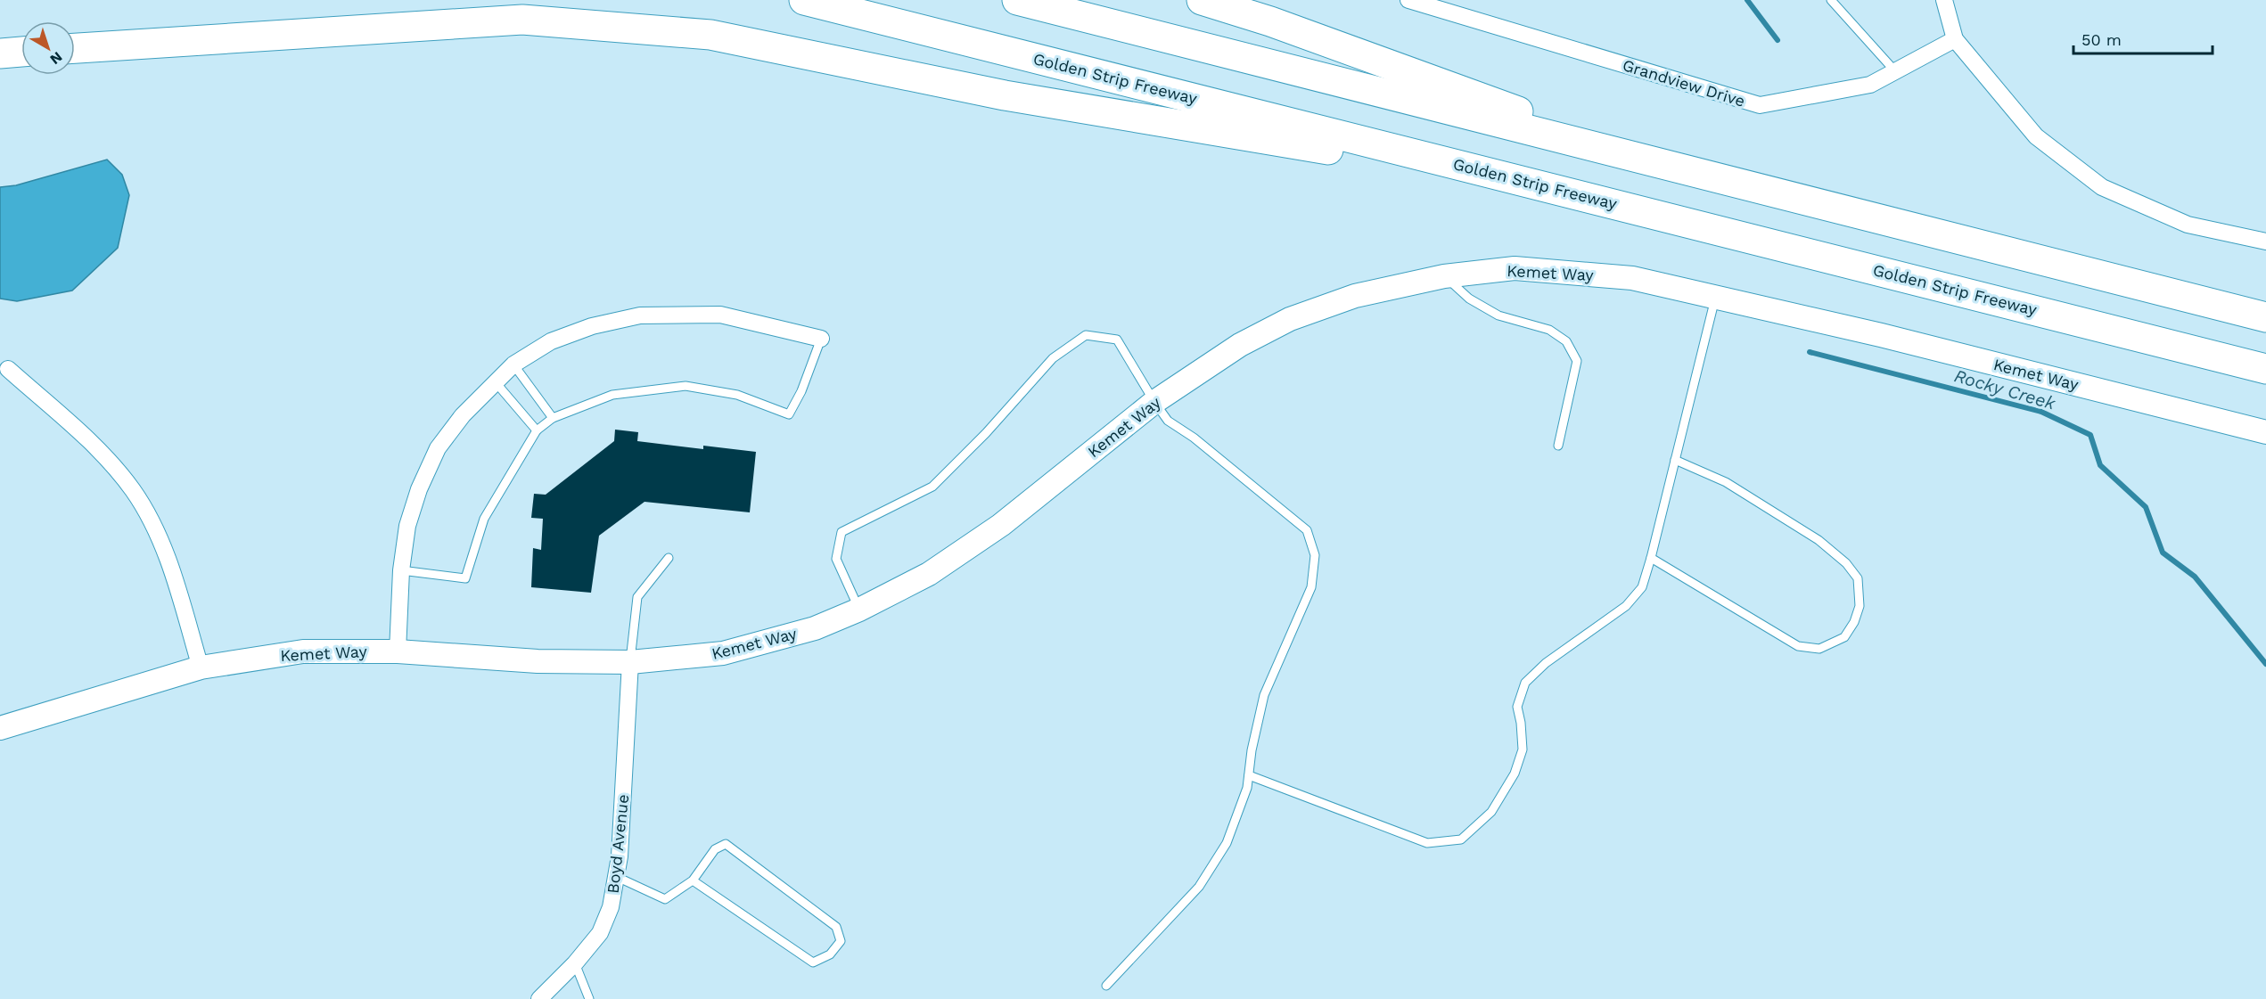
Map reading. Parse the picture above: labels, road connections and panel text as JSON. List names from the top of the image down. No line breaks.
{"streets":{"highway":["Golden Strip Freeway"],"street":["Grandview Drive","Kemet Way","Boyd Avenue"]},"crossings":[["Kemet Way","Boyd Avenue"]],"water":["Rocky Creek"],"scale_bar":"50 m","north":"bottom right"}
